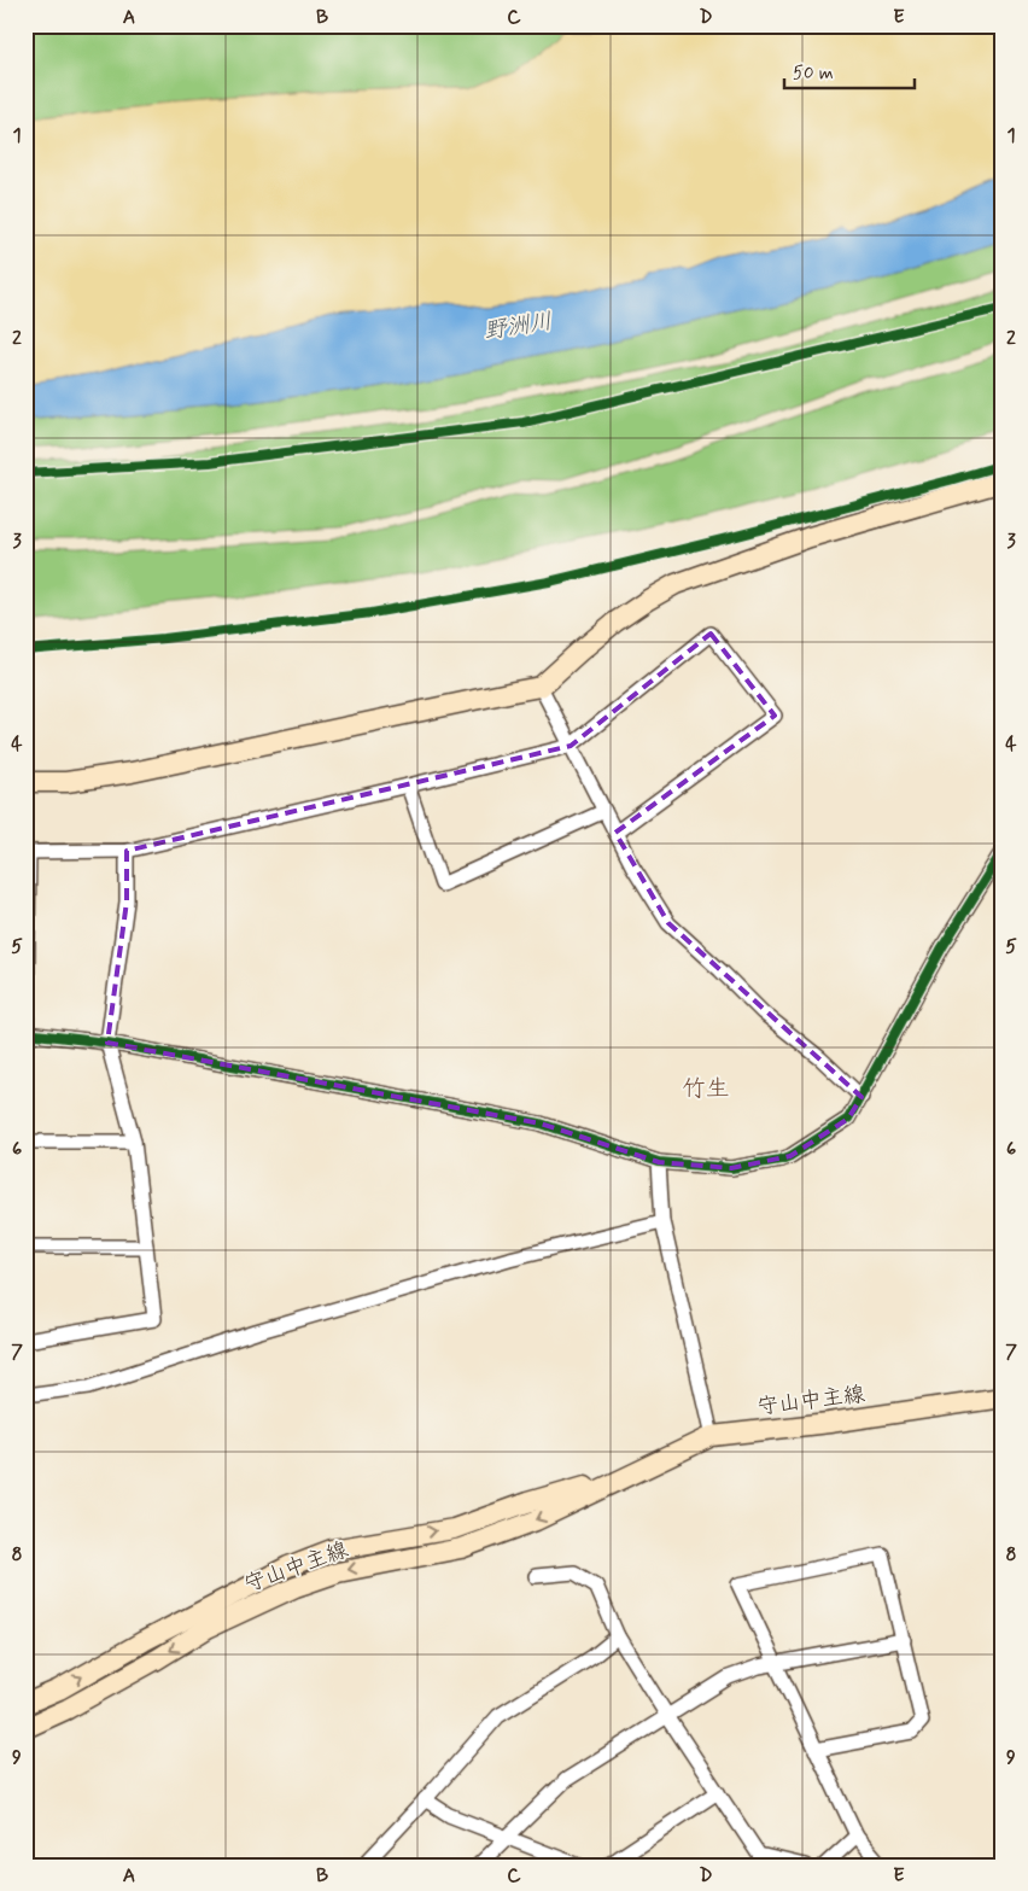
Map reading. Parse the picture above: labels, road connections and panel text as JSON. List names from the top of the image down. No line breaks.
{"streets":{"main road":["守山中主線"]},"districts":["竹生"],"water":["野洲川"],"scale_bar":"50 m","grid":{"columns":["A","B","C","D","E"],"rows":["1","2","3","4","5","6","7","8","9"]}}
